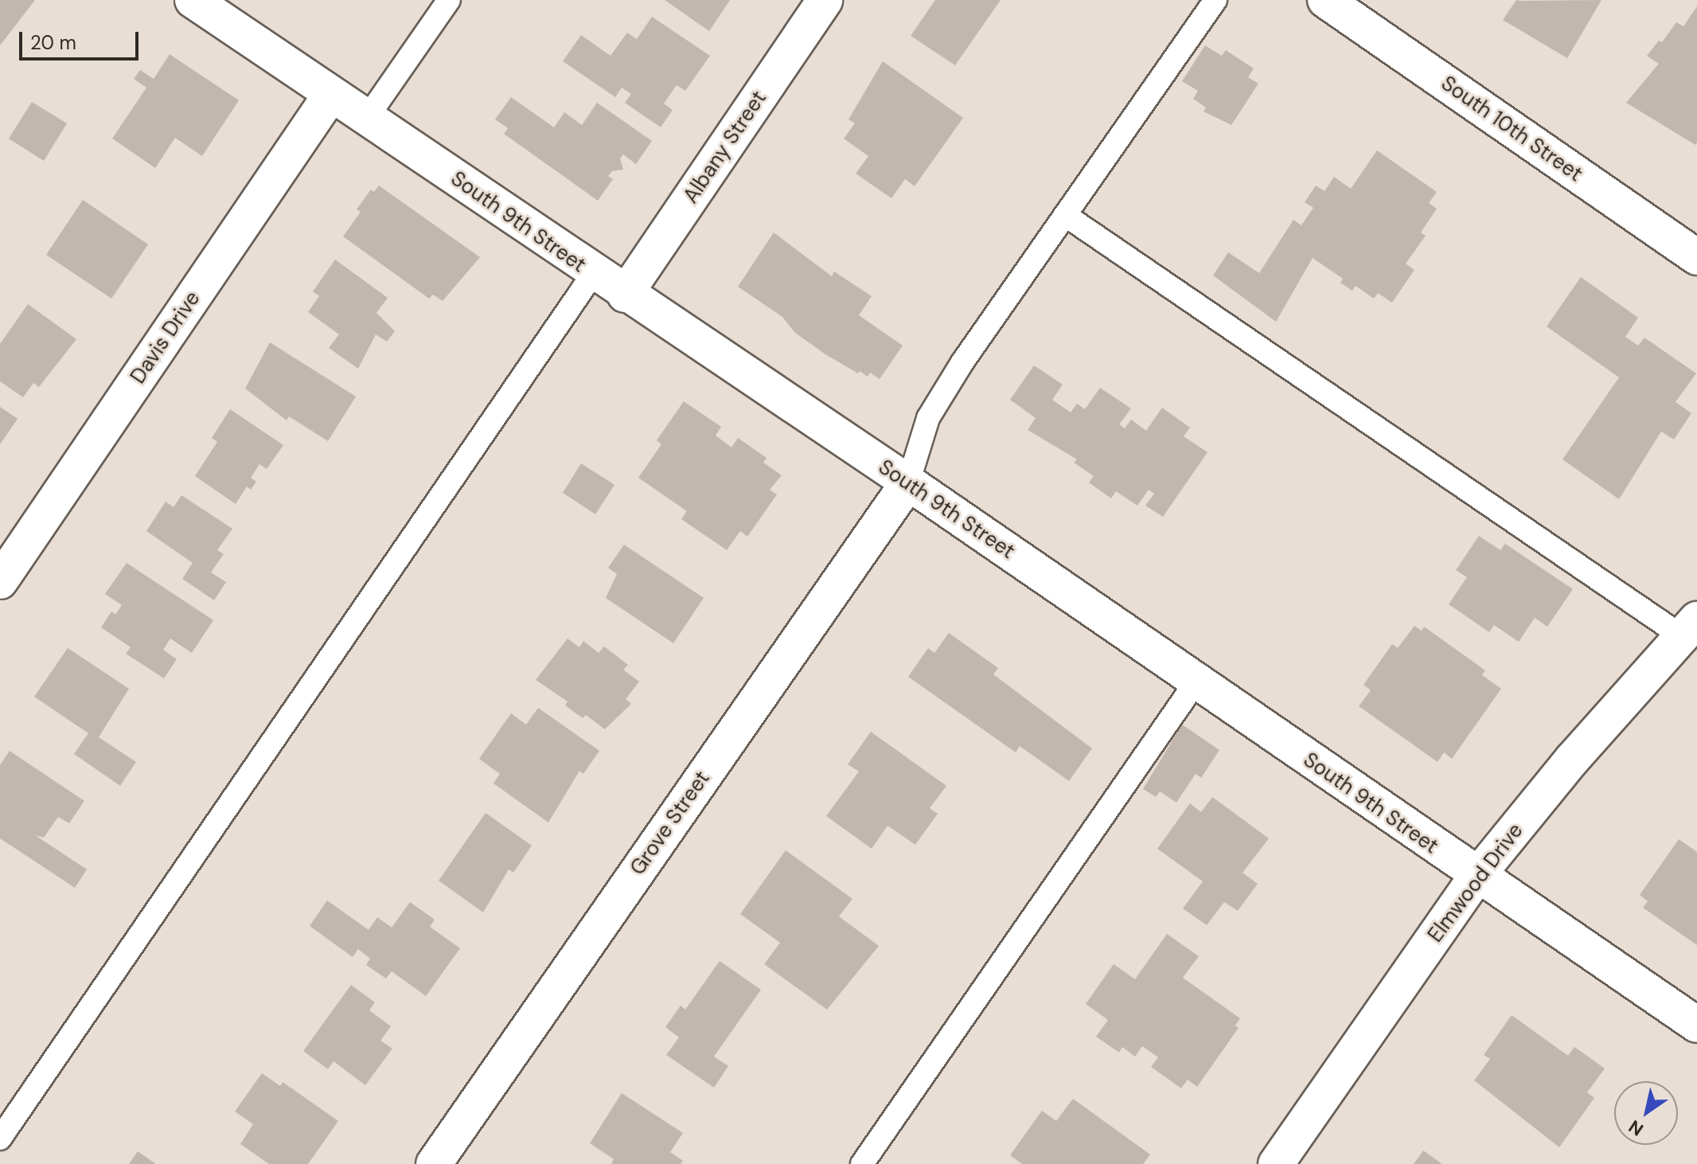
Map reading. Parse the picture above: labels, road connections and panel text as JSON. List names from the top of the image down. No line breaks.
{"streets":{"street":["South 10th Street","Albany Street","South 9th Street","Davis Drive","Grove Street","Elmwood Drive"]},"crossings":[["Albany Street","South 9th Street"],["South 9th Street","Davis Drive"],["South 9th Street","Grove Street"],["South 9th Street","Elmwood Drive"]],"scale_bar":"20 m","north":"bottom left"}
